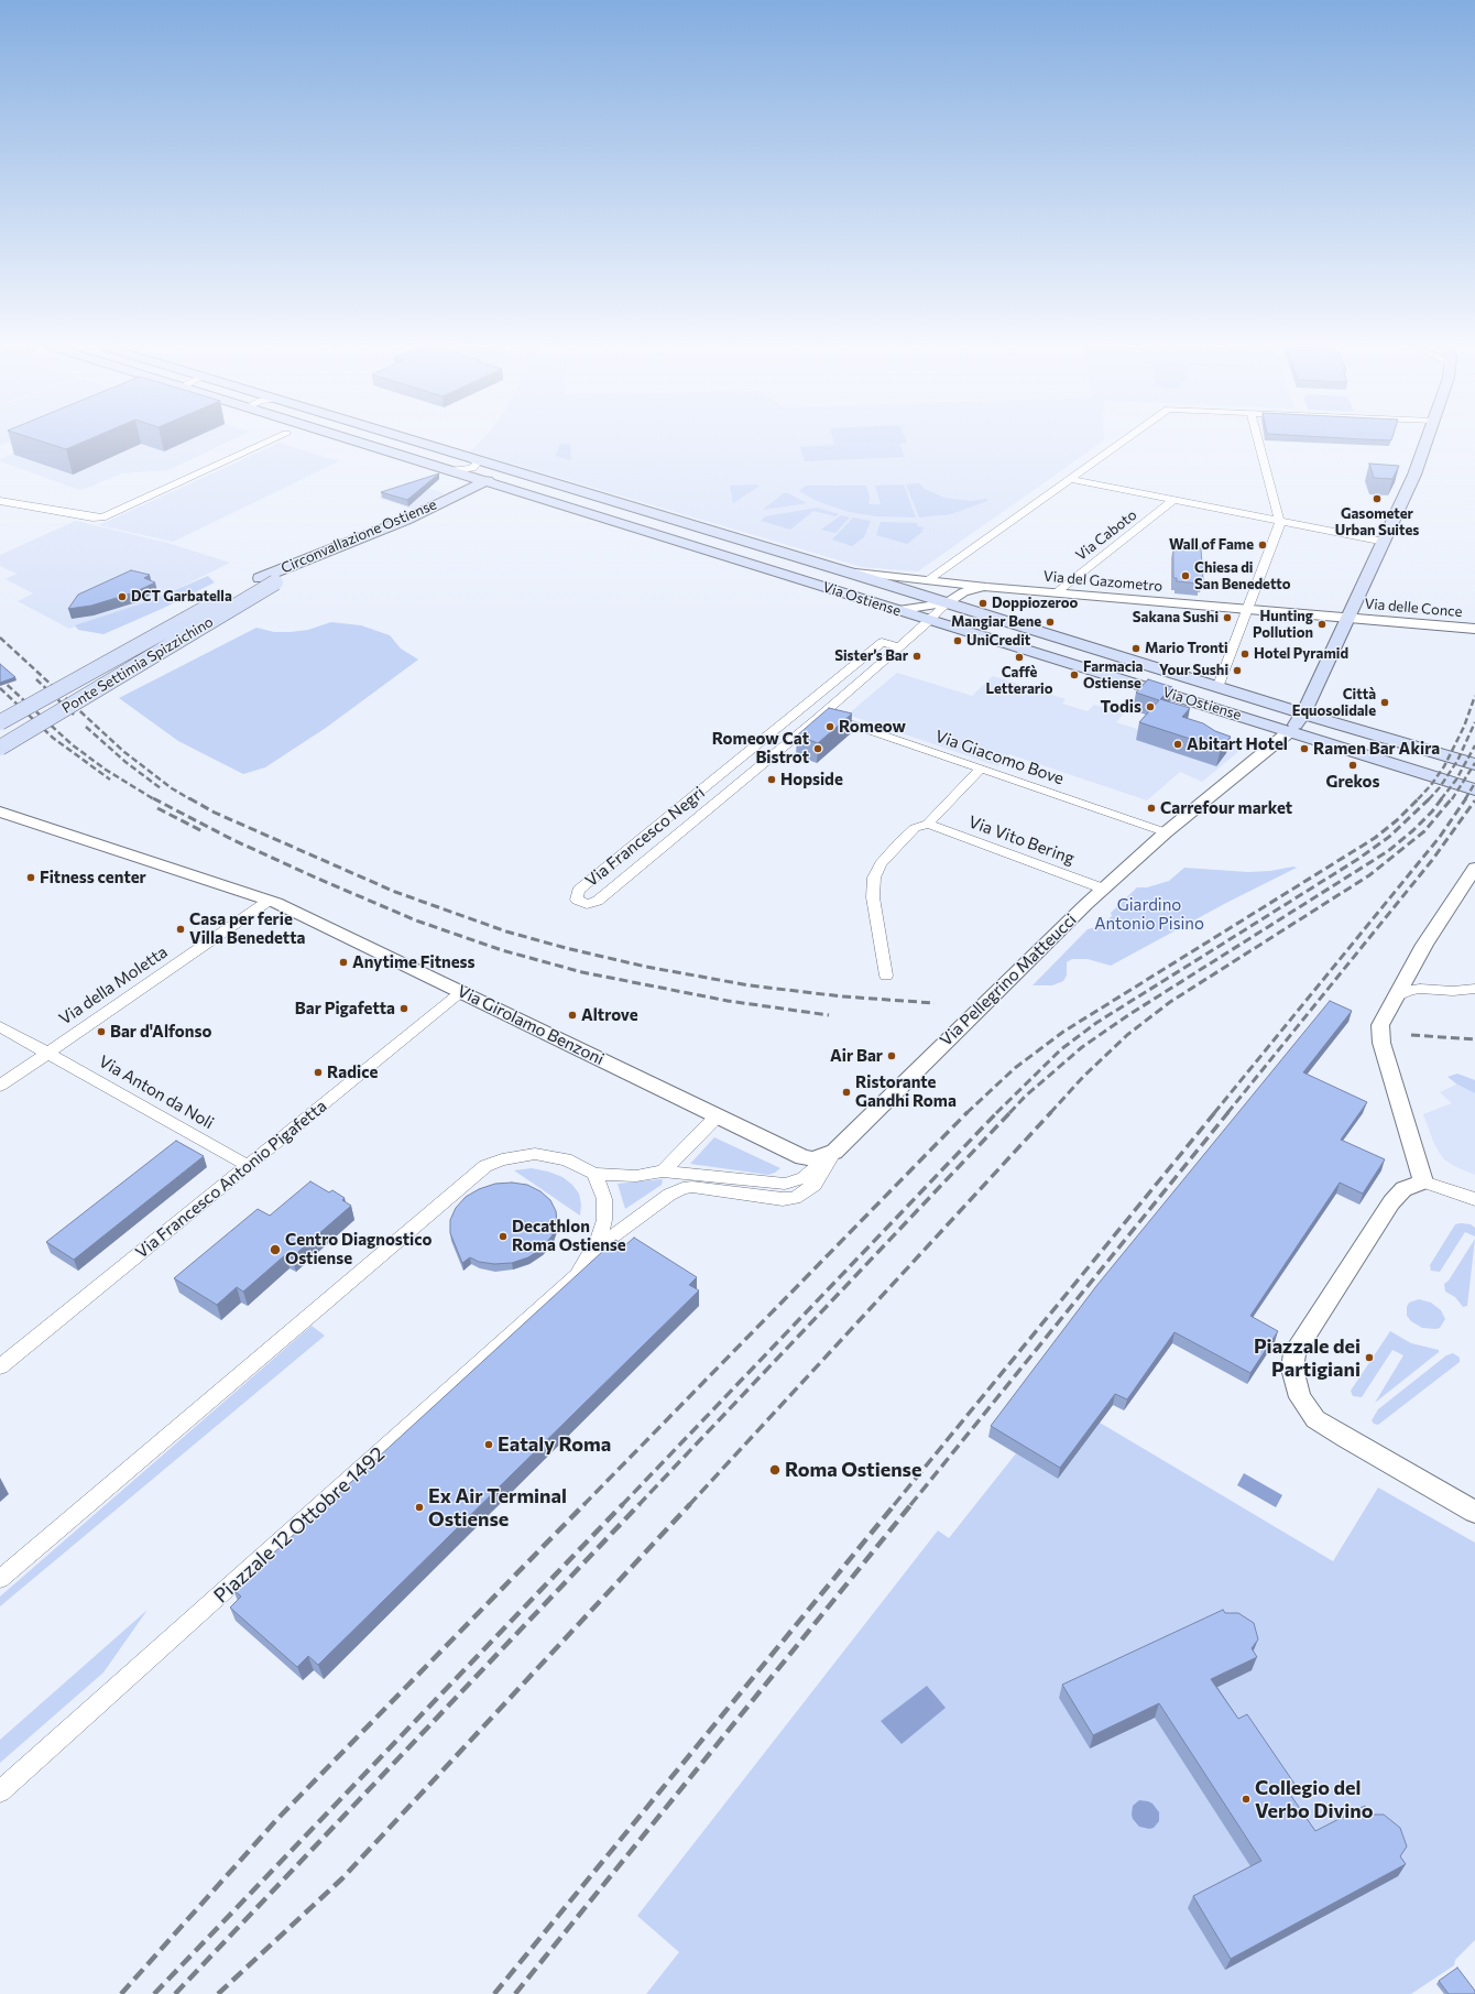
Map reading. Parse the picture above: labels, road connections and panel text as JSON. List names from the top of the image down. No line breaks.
{"streets":{"main road":["Circonvallazione Ostiense","Via Ostiense","Ponte Settimia Spizzichino"],"street":["Via Caboto","Via del Gazometro","Via delle Conce","Via Giacomo Bove","Via Francesco Negri","Via Vito Bering","Via Pellegrino Matteucci","Via della Moletta","Via Girolamo Benzoni","Via Anton da Noli","Via Francesco Antonio Pigafetta","Piazzale 12 Ottobre 1492"]},"crossings":[["Via Caboto","Via del Gazometro"],["Circonvallazione Ostiense","Via Ostiense"],["Circonvallazione Ostiense","Ponte Settimia Spizzichino"],["Via del Gazometro","Via delle Conce"],["Via Ostiense","Via Francesco Negri"],["Via Ostiense","Via Pellegrino Matteucci"],["Via Giacomo Bove","Via Francesco Negri"],["Via Giacomo Bove","Via Pellegrino Matteucci"],["Via Vito Bering","Via Pellegrino Matteucci"],["Via Pellegrino Matteucci","Via Girolamo Benzoni"],["Via Pellegrino Matteucci","Piazzale 12 Ottobre 1492"],["Via della Moletta","Via Girolamo Benzoni"],["Via della Moletta","Via Anton da Noli"],["Via Girolamo Benzoni","Via Francesco Antonio Pigafetta"],["Via Girolamo Benzoni","Piazzale 12 Ottobre 1492"],["Via Anton da Noli","Via Francesco Antonio Pigafetta"]],"parks":["Giardino Antonio Pisino"],"places":["Gasometer Urban Suites","Wall of Fame","Chiesa di San Benedetto","DCT Garbatella","Doppiozeroo","Sakana Sushi","Mangiar Bene","Hunting Pollution","UniCredit","Mario Tronti","Hotel Pyramid","Sister’s Bar","Caffè Letterario","Your Sushi","Farmacia Ostiense","Città Equosolidale","Todis","Romeow","Abitart Hotel","Romeow Cat Bistrot","Ramen Bar Akira","Grekos","Hopside","Carrefour market","Fitness center","Casa per ferie Villa Benedetta","Anytime Fitness","Bar Pigafetta","Altrove","Bar d'Alfonso","Air Bar","Radice","Ristorante Gandhi Roma","Decathlon Roma Ostiense","Centro Diagnostico Ostiense","Piazzale dei Partigiani","Eataly Roma","Roma Ostiense","Ex Air Terminal Ostiense","Collegio del Verbo Divino"]}
